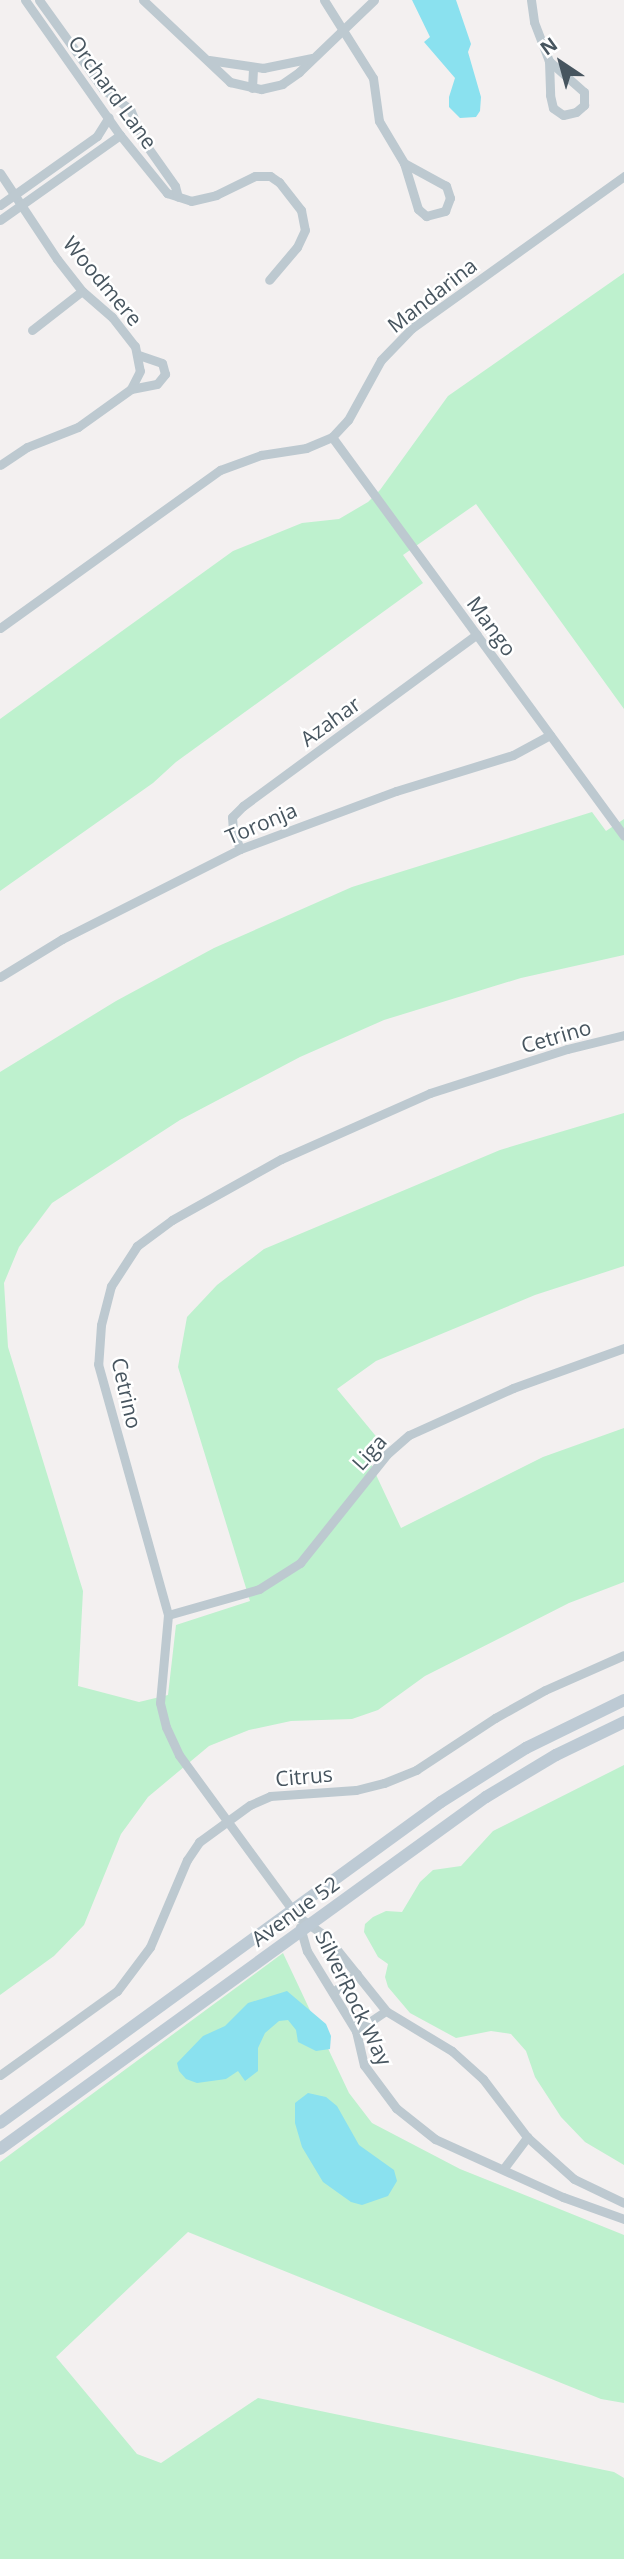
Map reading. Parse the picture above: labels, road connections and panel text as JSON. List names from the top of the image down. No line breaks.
{"streets":{"main road":["Avenue 52"],"street":["Orchard Lane","Woodmere","Mandarina","Mango","Azahar","Toronja","Cetrino","Liga","Citrus","SilverRock Way"]},"crossings":[["Mandarina","Mango"],["Mango","Azahar"],["Mango","Toronja"],["Azahar","Toronja"],["Cetrino","Liga"],["Cetrino","Citrus"],["Cetrino","Avenue 52"],["Cetrino","SilverRock Way"],["Avenue 52","SilverRock Way"]],"north":"top left"}
